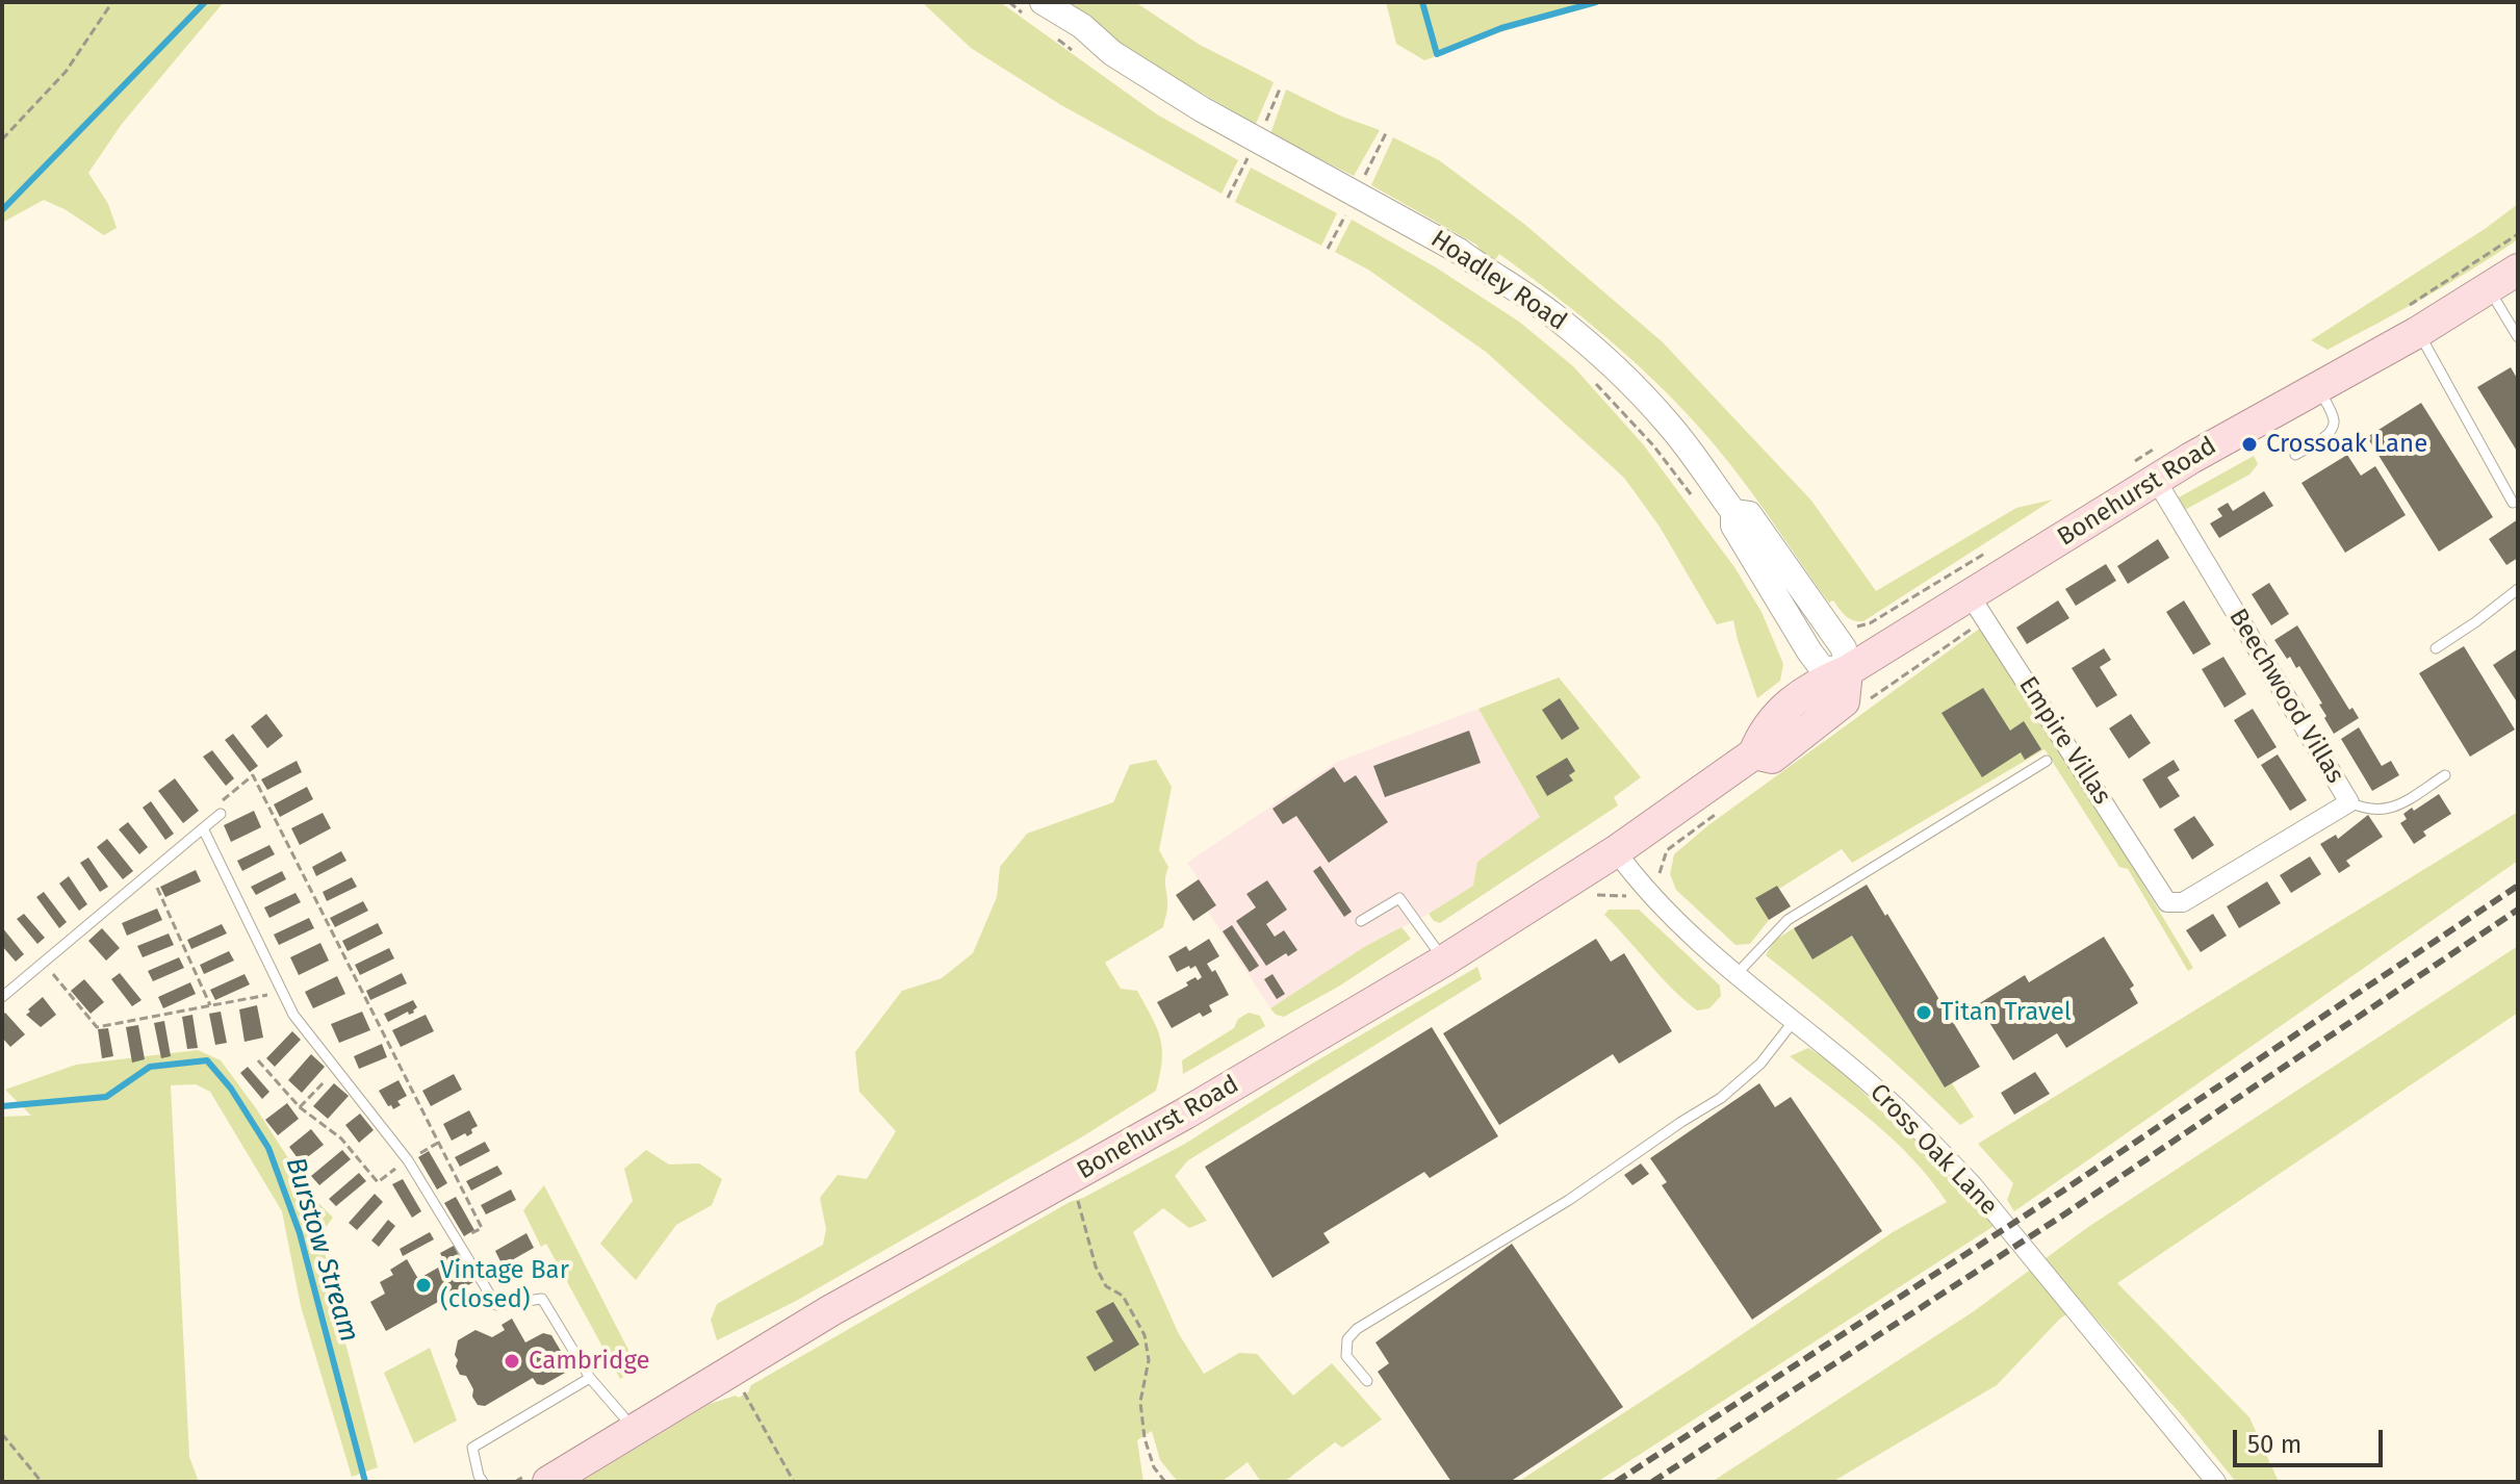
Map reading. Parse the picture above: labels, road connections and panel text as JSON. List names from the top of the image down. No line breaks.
{"streets":{"main road":["Bonehurst Road"],"street":["Hoadley Road","Beechwood Villas","Empire Villas","Cross Oak Lane"]},"crossings":[["Hoadley Road","Bonehurst Road"],["Bonehurst Road","Beechwood Villas"],["Bonehurst Road","Empire Villas"],["Bonehurst Road","Cross Oak Lane"],["Beechwood Villas","Empire Villas"]],"water":["Burstow Stream"],"places":["Crossoak Lane","Titan Travel","Vintage Bar (closed)","Cambridge"],"scale_bar":"50 m"}
